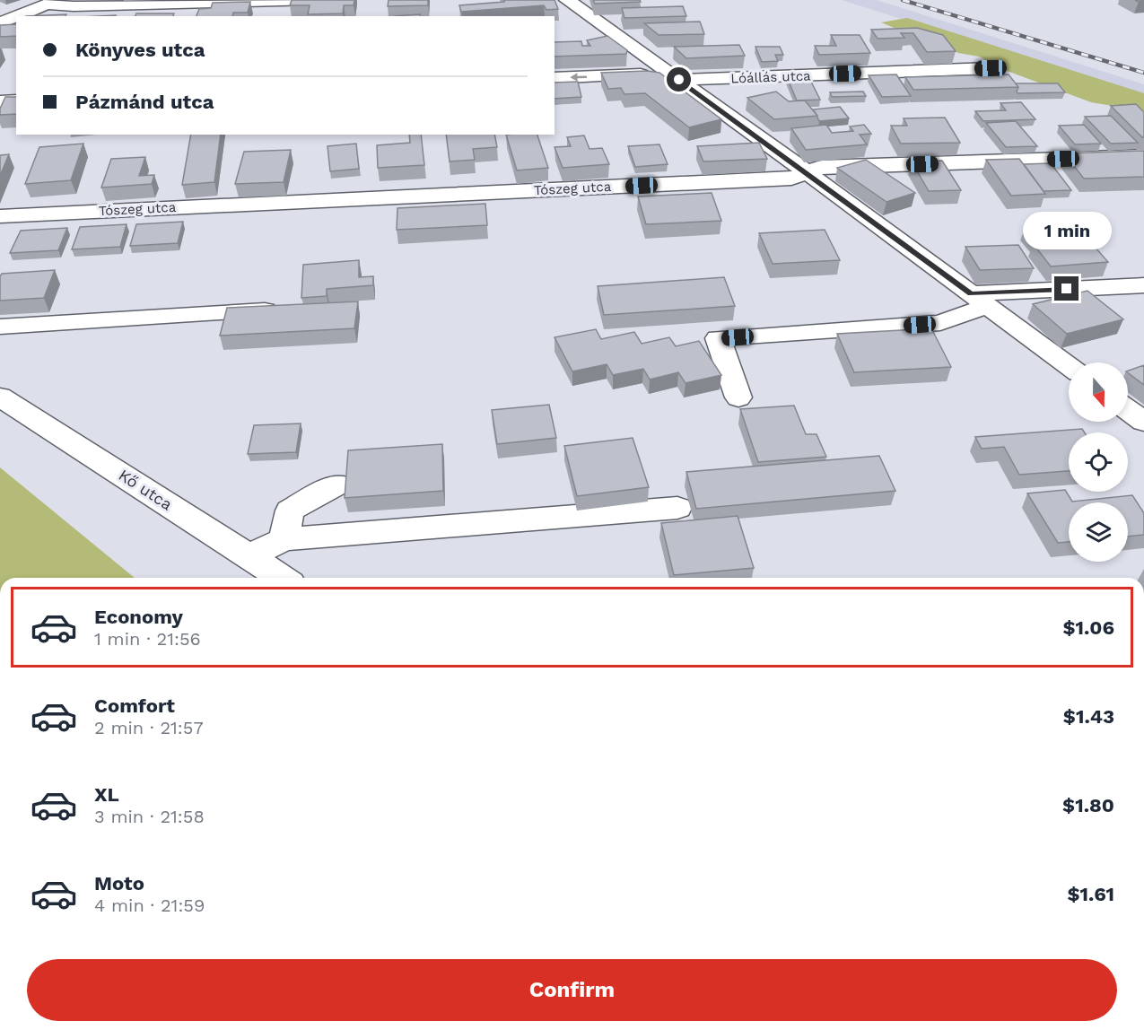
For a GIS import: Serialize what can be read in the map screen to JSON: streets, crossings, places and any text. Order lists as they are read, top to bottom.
{
  "streets": {
    "street": ["Lóállás utca", "Tószeg utca", "Kő utca"]
  },
  "north": "bottom",
  "page": {
    "banner": ["Könyves utca", "Pázmánd utca"],
    "bubble": "1 min",
    "list": [
      {
        "name": "Economy",
        "note": "1 min · 21:56",
        "value": "$1.06"
      },
      {
        "name": "Comfort",
        "note": "2 min · 21:57",
        "value": "$1.43"
      },
      {
        "name": "XL",
        "note": "3 min · 21:58",
        "value": "$1.80"
      },
      {
        "name": "Moto",
        "note": "4 min · 21:59",
        "value": "$1.61"
      }
    ],
    "buttons": "Confirm"
  }
}
